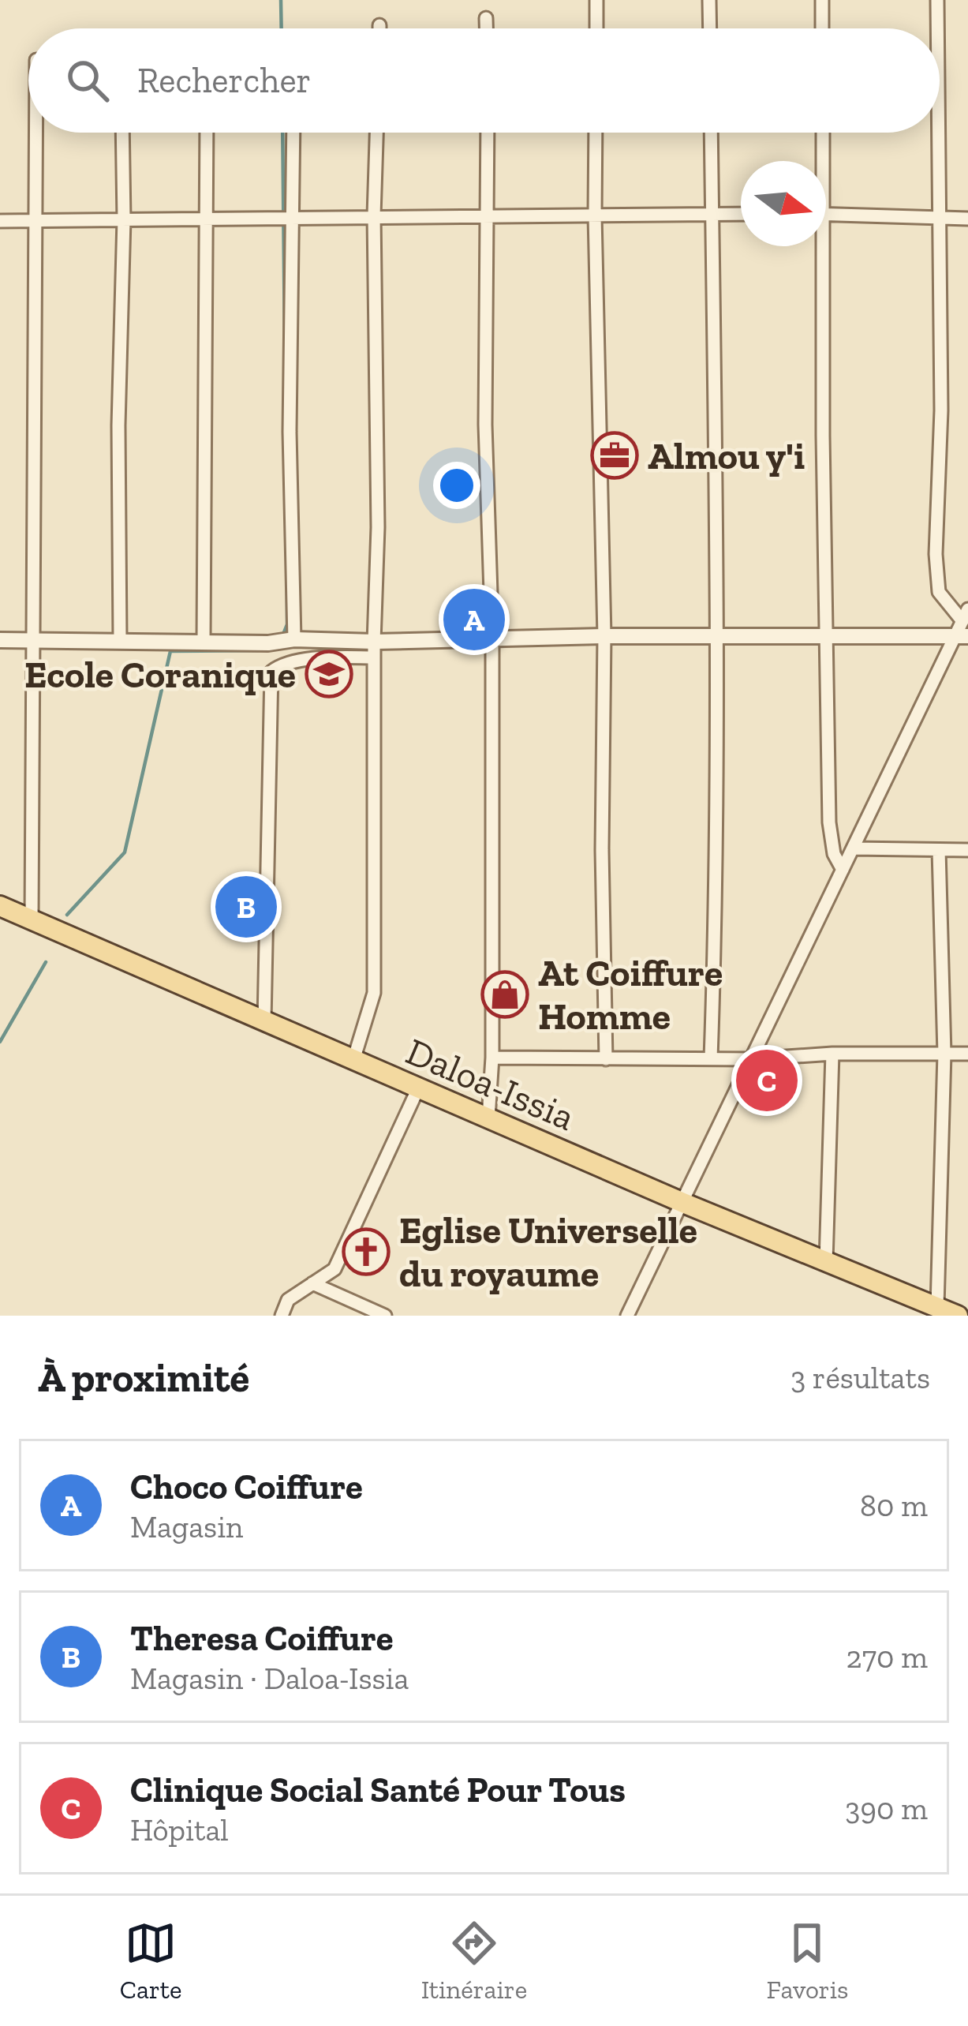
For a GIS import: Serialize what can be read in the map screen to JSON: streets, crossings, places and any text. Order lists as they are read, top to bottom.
{
  "streets": {
    "main road": ["Daloa-Issia"]
  },
  "places": {
    "office": ["Almou y'i"],
    "school or university": ["Ecole Coranique"],
    "shop": ["At Coiffure Homme"],
    "church": ["Eglise Universelle du royaume"]
  },
  "north": "right",
  "page": {
    "search": "Rechercher",
    "pins": ["A", "B", "C"],
    "heading": ["À proximité", "3 résultats"],
    "list": [
      {
        "mark": "A",
        "name": "Choco Coiffure",
        "note": "Magasin",
        "value": "80 m"
      },
      {
        "mark": "B",
        "name": "Theresa Coiffure",
        "note": "Magasin · Daloa-Issia",
        "value": "270 m"
      },
      {
        "mark": "C",
        "name": "Clinique Social Santé Pour Tous",
        "note": "Hôpital",
        "value": "390 m"
      }
    ],
    "nav": ["Carte", "Itinéraire", "Favoris"]
  }
}
